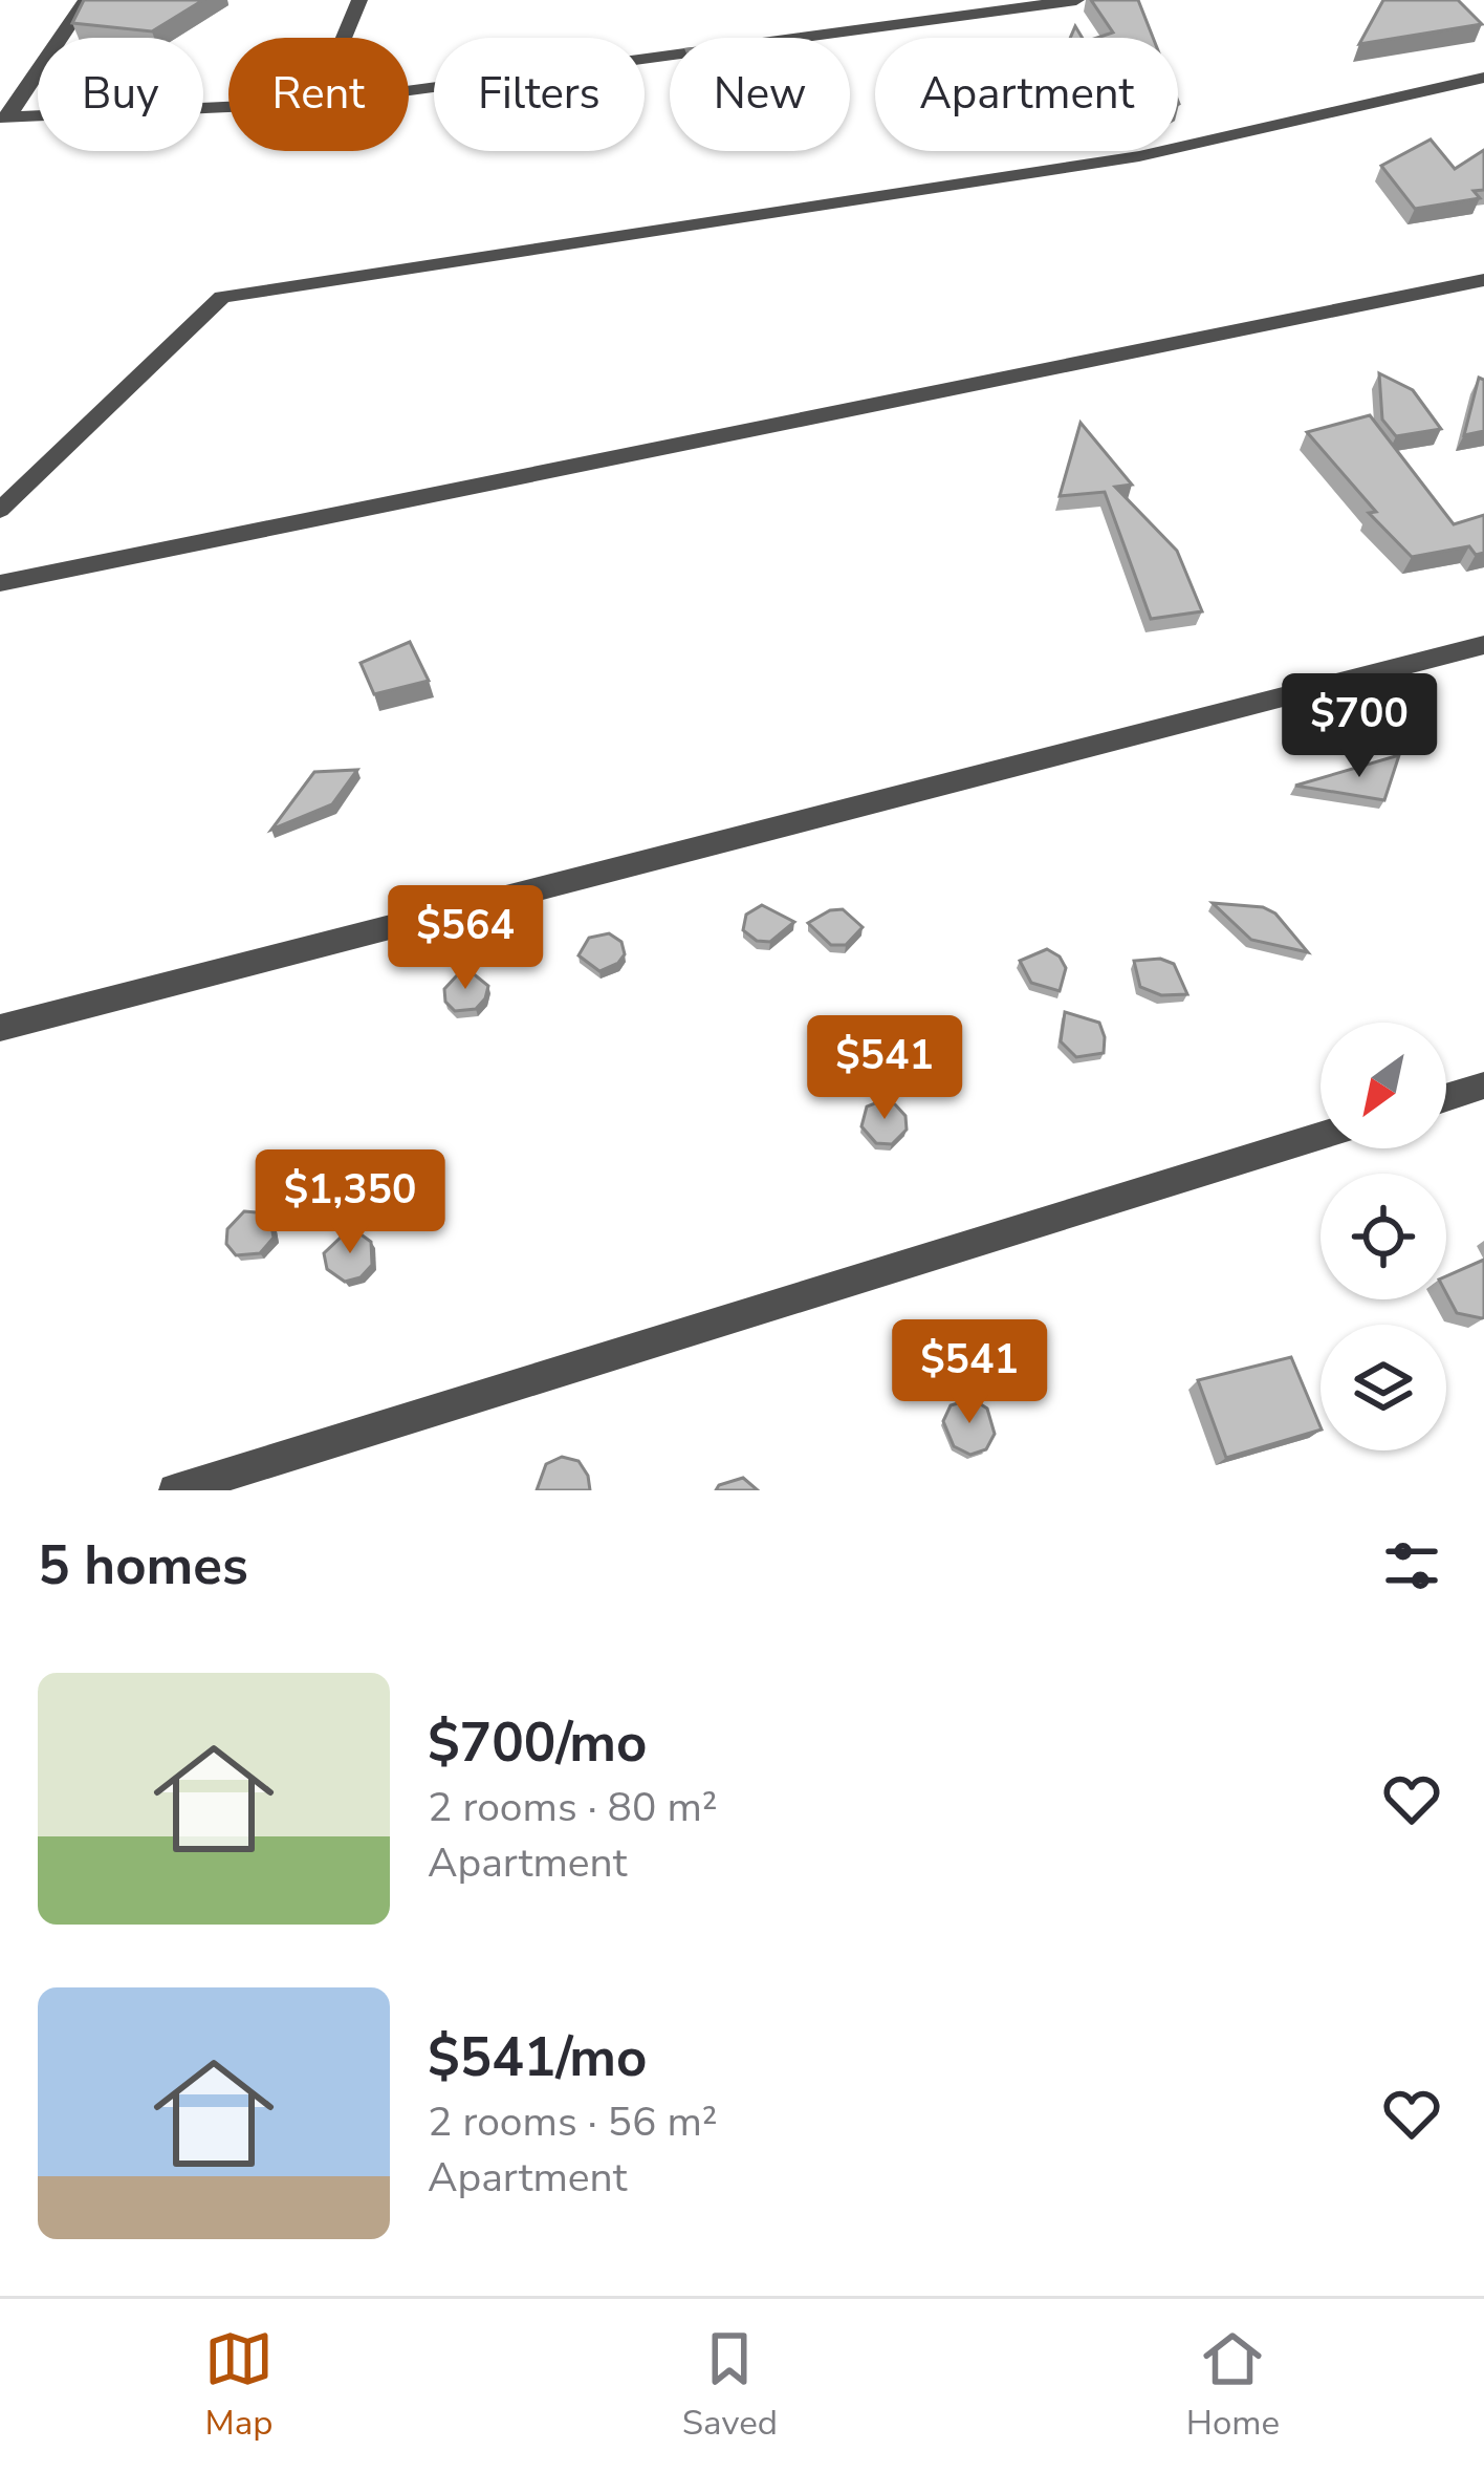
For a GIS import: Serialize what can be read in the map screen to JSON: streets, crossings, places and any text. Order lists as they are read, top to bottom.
{
  "north": "bottom left",
  "page": {
    "chip": [
      "Buy",
      "Rent",
      "Filters",
      "New",
      "Apartment"
    ],
    "price": [
      "$700",
      "$564",
      "$541",
      "$1,350",
      "$541"
    ],
    "heading": "5 homes",
    "list": [
      {
        "name": "$700/mo",
        "note": "2 rooms · 80 m² · Apartment"
      },
      {
        "name": "$541/mo",
        "note": "2 rooms · 56 m² · Apartment"
      }
    ],
    "tabs": ["Map", "Saved", "Home"]
  }
}
